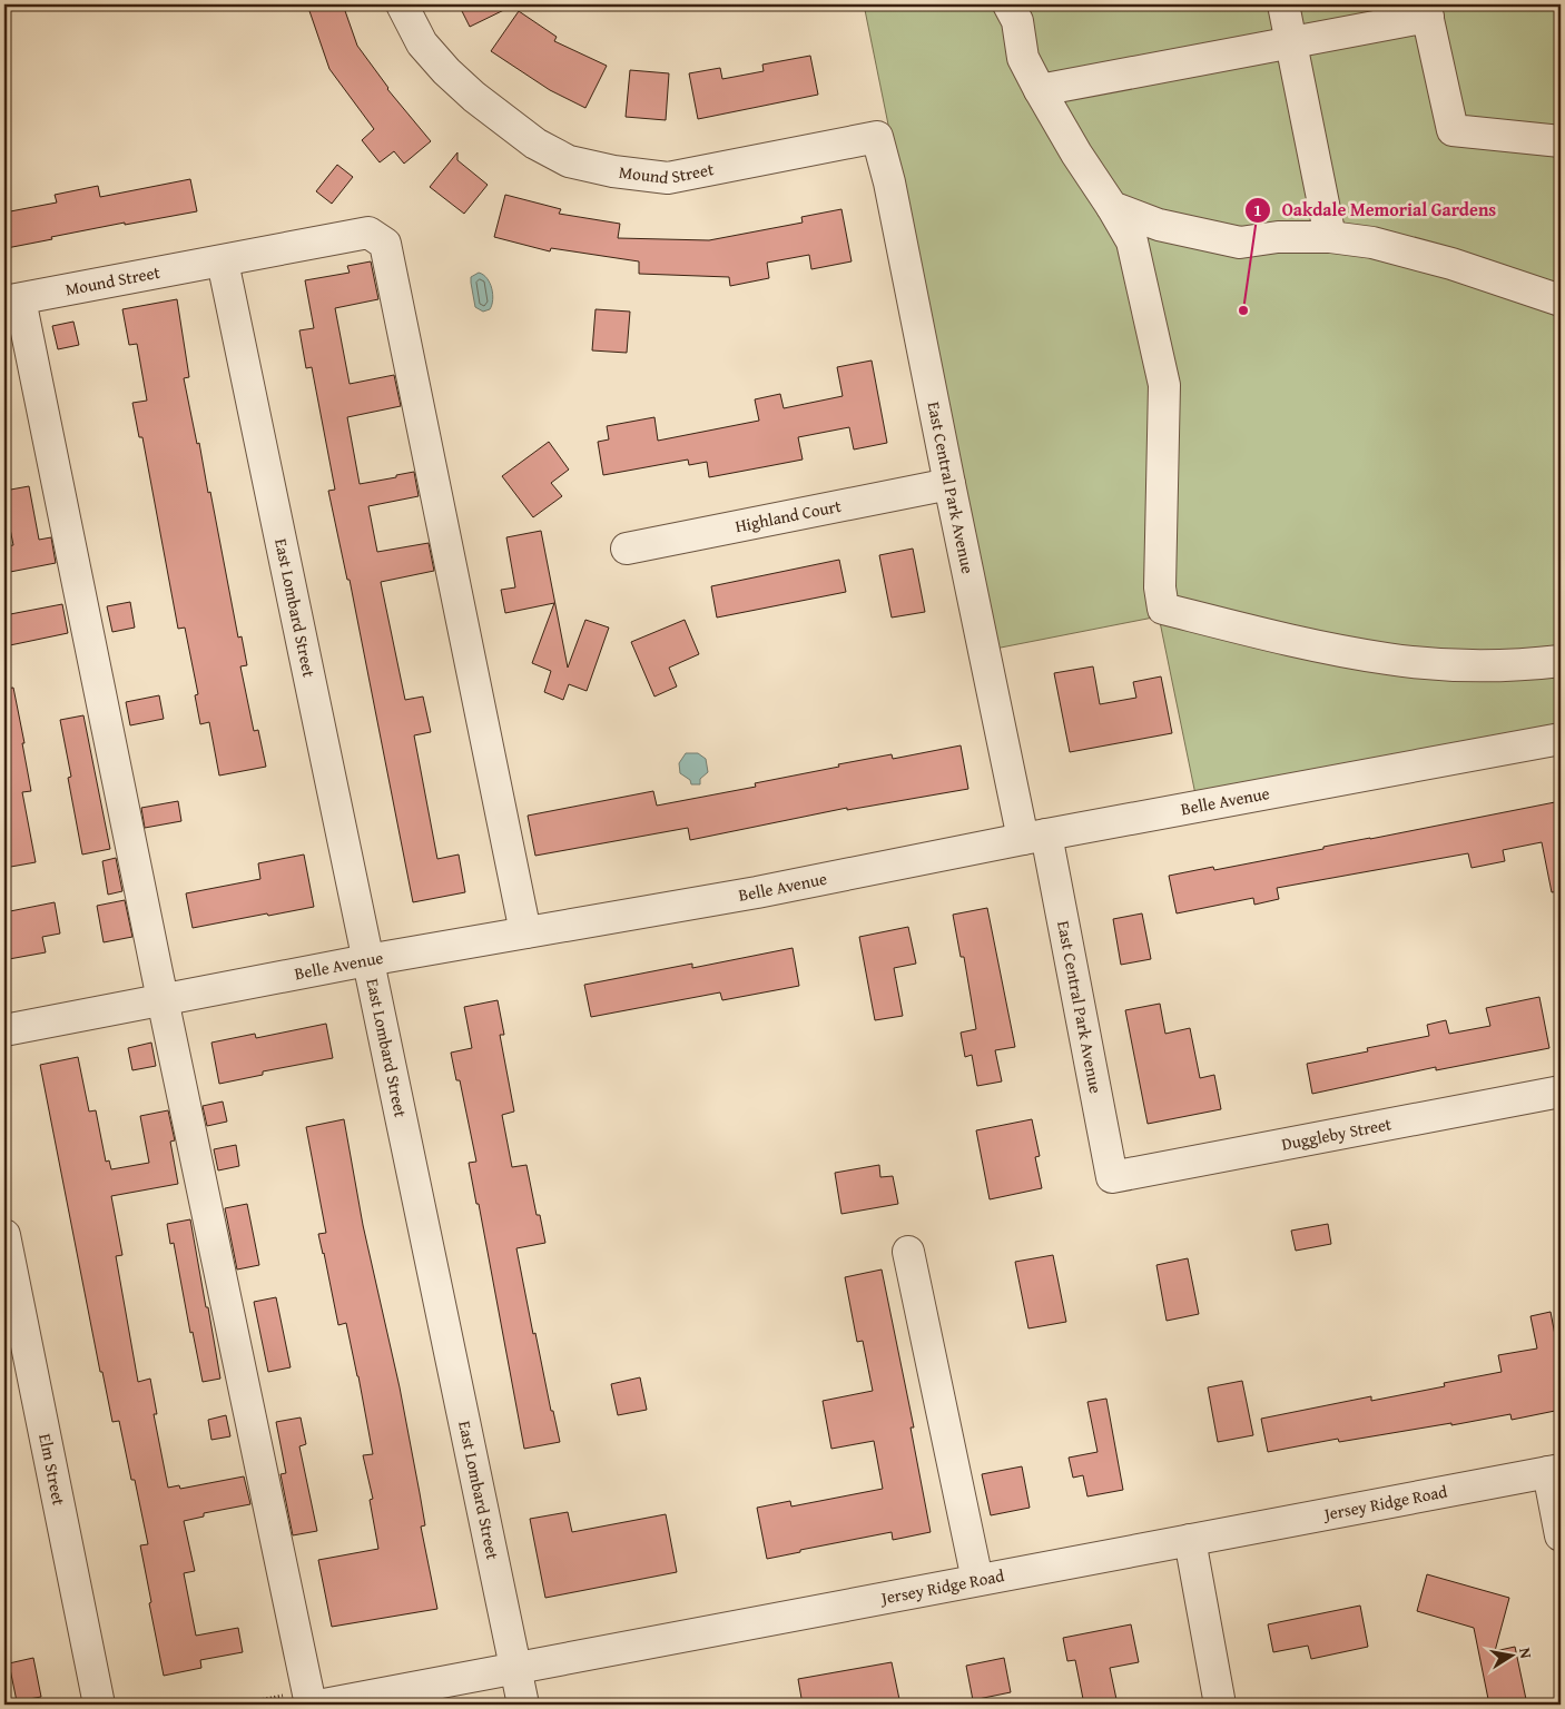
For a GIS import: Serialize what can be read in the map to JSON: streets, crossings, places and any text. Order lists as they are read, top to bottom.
{
  "streets": {
    "street": [
      "Mound Street",
      "East Central Park Avenue",
      "Highland Court",
      "East Lombard Street",
      "Belle Avenue",
      "Duggleby Street",
      "Elm Street",
      "Jersey Ridge Road"
    ]
  },
  "crossings": [
    ["Mound Street", "East Central Park Avenue"],
    ["Mound Street", "East Lombard Street"],
    ["Mound Street", "Belle Avenue"],
    ["East Central Park Avenue", "Highland Court"],
    ["East Central Park Avenue", "Belle Avenue"],
    ["East Central Park Avenue", "Duggleby Street"],
    ["East Lombard Street", "Belle Avenue"],
    ["East Lombard Street", "Jersey Ridge Road"]
  ],
  "places": ["Oakdale Memorial Gardens"],
  "north": "right"
}
